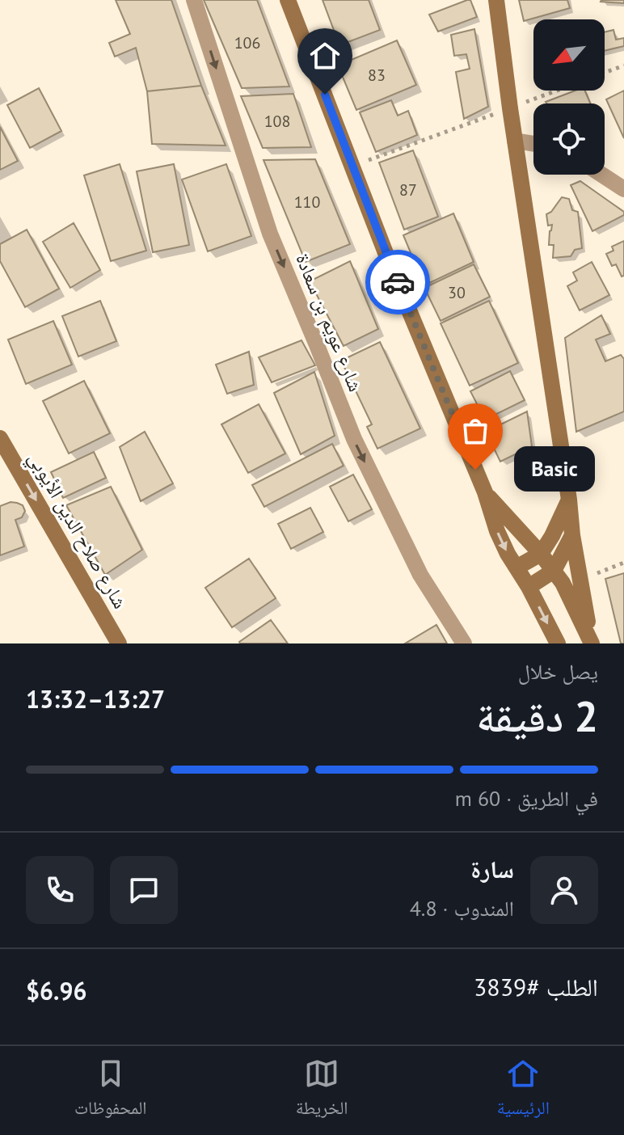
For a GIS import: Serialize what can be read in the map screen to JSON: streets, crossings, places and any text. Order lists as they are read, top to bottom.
{
  "streets": {
    "main road": ["شارع صلاح الدين الأيوبي"],
    "street": ["شارع عويم بن سعادة"]
  },
  "one_way": ["شارع عويم بن سعادة", "شارع صلاح الدين الأيوبي"],
  "places": ["Basic"],
  "house_numbers": [
    "106",
    "83",
    "108",
    "87",
    "110",
    "30"
  ],
  "north": "bottom left",
  "page": {
    "bubble": "Basic",
    "heading": ["2 دقيقة", "يصل خلال", "13:27–13:32"],
    "panel": [
      "سارة",
      "المندوب · 4.8",
      "الطلب #3839",
      "$6.96"
    ],
    "bar": "في الطريق · 60 m",
    "tabs": ["الرئيسية", "الخريطة", "المحفوظات"]
  }
}
